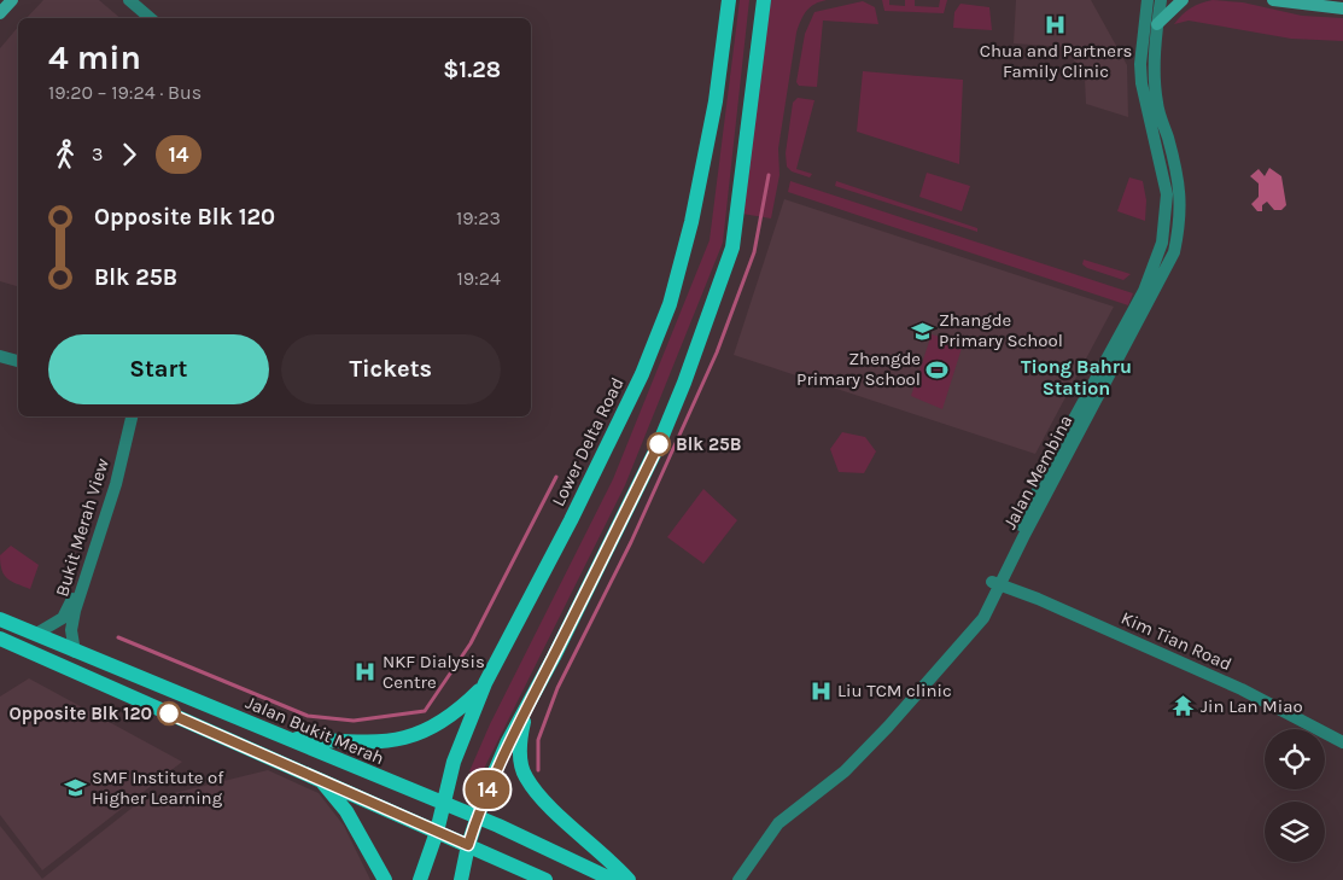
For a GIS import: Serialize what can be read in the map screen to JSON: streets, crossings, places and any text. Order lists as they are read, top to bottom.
{
  "streets": {
    "main road": ["Lower Delta Road", "Jalan Bukit Merah"],
    "street": ["Jalan Membina", "Bukit Merah View", "Kim Tian Road"]
  },
  "crossings": [
    ["Lower Delta Road", "Jalan Bukit Merah"],
    ["Jalan Membina", "Kim Tian Road"],
    ["Bukit Merah View", "Jalan Bukit Merah"]
  ],
  "districts": ["Tiong Bahru Station"],
  "places": {
    "hospital": ["Chua and Partners Family Clinic", "NKF Dialysis Centre", "Liu TCM clinic"],
    "school or university": ["Zhangde Primary School", "SMF Institute of Higher Learning"],
    "sports": ["Zhengde Primary School"],
    "other": ["Blk 25B", "Opposite Blk 120"],
    "temple": ["Jin Lan Miao"]
  },
  "lines": ["bus line 14"],
  "page": {
    "on_map": "14",
    "heading": ["4 min", "19:20 – 19:24 · Bus", "$1.28"],
    "legs": ["3", "14"],
    "list": [
      {
        "name": "Opposite Blk 120",
        "value": "19:23"
      },
      {
        "name": "Blk 25B",
        "value": "19:24"
      }
    ],
    "buttons": ["Start", "Tickets"]
  }
}
